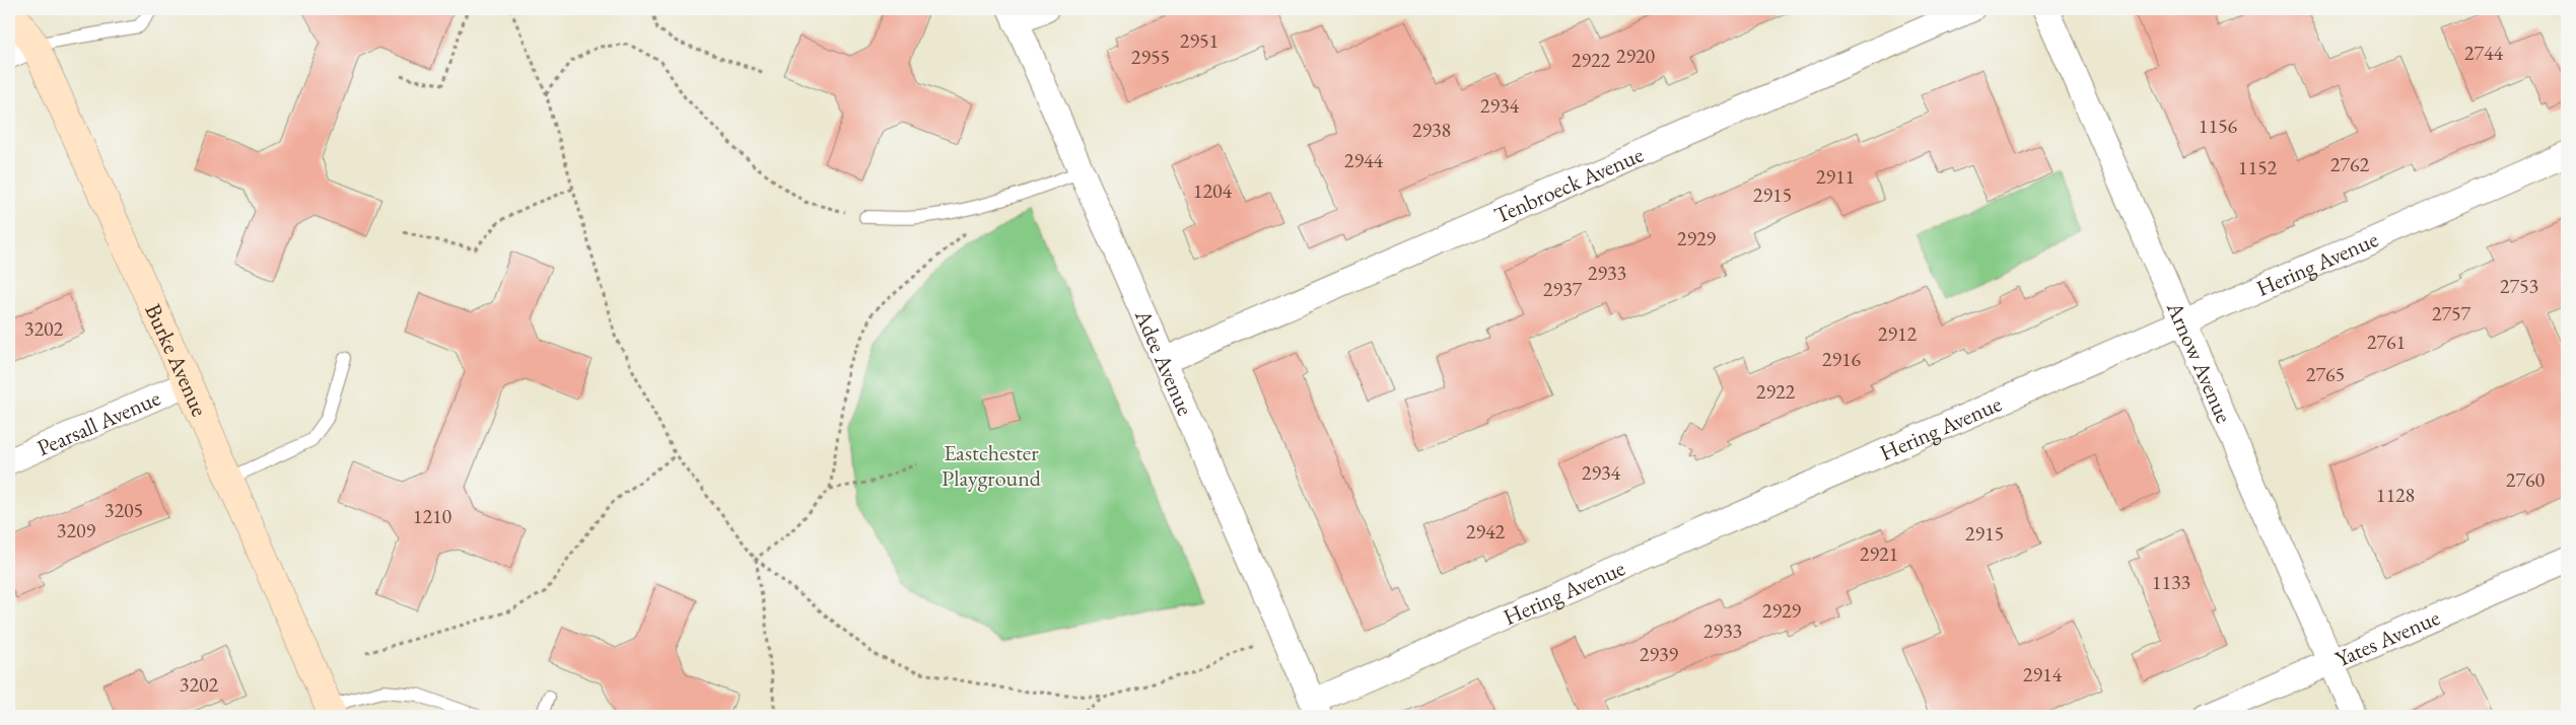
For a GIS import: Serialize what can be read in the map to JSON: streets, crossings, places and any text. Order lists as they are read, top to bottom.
{
  "streets": {
    "main road": ["Burke Avenue"],
    "street": [
      "Tenbroeck Avenue",
      "Hering Avenue",
      "Adee Avenue",
      "Arnow Avenue",
      "Pearsall Avenue",
      "Yates Avenue"
    ]
  },
  "crossings": [
    ["Tenbroeck Avenue", "Adee Avenue"],
    ["Hering Avenue", "Adee Avenue"],
    ["Hering Avenue", "Arnow Avenue"],
    ["Burke Avenue", "Pearsall Avenue"],
    ["Arnow Avenue", "Yates Avenue"]
  ],
  "parks": ["Eastchester Playground"],
  "house_numbers": [
    "2951",
    "2744",
    "2920",
    "2955",
    "2922",
    "2934",
    "1156",
    "2938",
    "2944",
    "2762",
    "1152",
    "2911",
    "1204",
    "2915",
    "2929",
    "2933",
    "2753",
    "2937",
    "2757",
    "3202",
    "2912",
    "2761",
    "2916",
    "2765",
    "2922",
    "2934",
    "2760",
    "1128",
    "3205",
    "1210",
    "3209",
    "2942",
    "2915",
    "2921",
    "1133",
    "2929",
    "2933",
    "2939",
    "2914",
    "3202"
  ]
}
